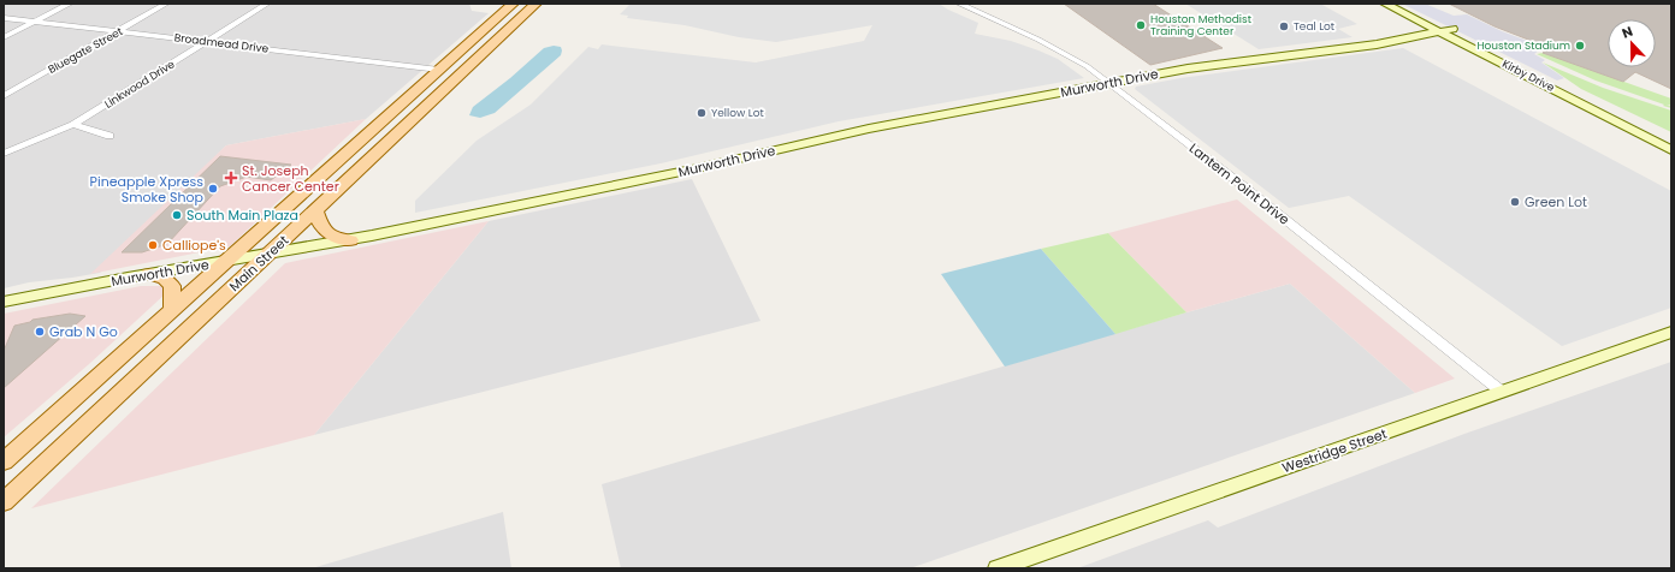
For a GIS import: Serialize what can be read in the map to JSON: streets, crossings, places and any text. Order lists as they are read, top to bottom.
{
  "streets": {
    "main road": ["Main Street"],
    "street": [
      "Broadmead Drive",
      "Bluegate Street",
      "Kirby Drive",
      "Murworth Drive",
      "Linkwood Drive",
      "Lantern Point Drive",
      "Westridge Street"
    ]
  },
  "crossings": [
    ["Broadmead Drive", "Bluegate Street"],
    ["Broadmead Drive", "Linkwood Drive"],
    ["Broadmead Drive", "Main Street"],
    ["Kirby Drive", "Murworth Drive"],
    ["Murworth Drive", "Lantern Point Drive"],
    ["Murworth Drive", "Main Street"],
    ["Lantern Point Drive", "Westridge Street"]
  ],
  "places": {
    "other": [
      "Houston Methodist Training Center",
      "Teal Lot",
      "Houston Stadium",
      "Yellow Lot",
      "Pineapple Xpress Smoke Shop",
      "Green Lot",
      "South Main Plaza",
      "Calliope's",
      "Grab N Go"
    ],
    "health": ["St. Joseph Cancer Center"]
  },
  "north": "top"
}
